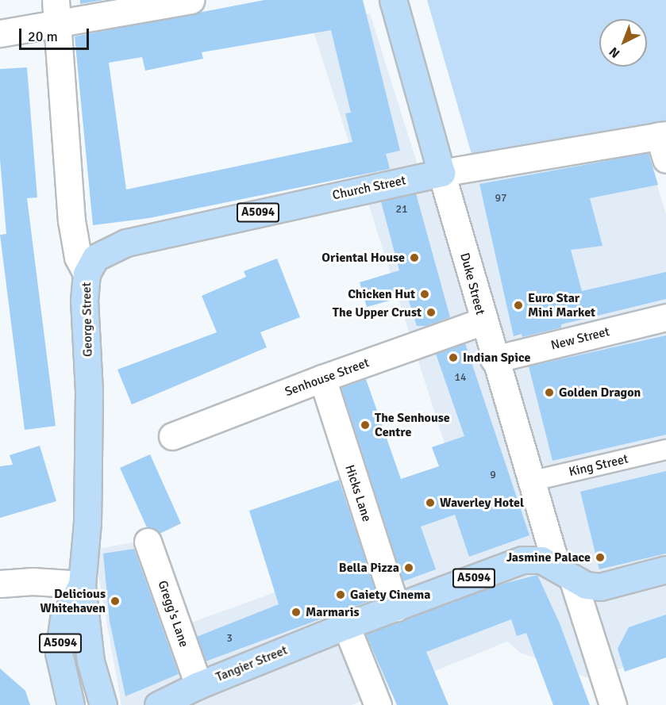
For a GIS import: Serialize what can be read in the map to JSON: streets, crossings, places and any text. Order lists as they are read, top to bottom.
{
  "streets": {
    "main road": [
      "Church Street",
      "A5094",
      "Duke Street",
      "George Street",
      "Tangier Street"
    ],
    "street": [
      "New Street",
      "Senhouse Street",
      "King Street",
      "Hicks Lane",
      "Gregg's Lane"
    ]
  },
  "crossings": [
    ["Church Street", "Duke Street"],
    ["Church Street", "George Street"],
    ["A5094", "Duke Street"],
    ["A5094", "Hicks Lane"],
    ["A5094", "Tangier Street"],
    ["Duke Street", "New Street"],
    ["Duke Street", "Senhouse Street"],
    ["Duke Street", "King Street"],
    ["Senhouse Street", "Hicks Lane"],
    ["Gregg's Lane", "Tangier Street"]
  ],
  "places": [
    "Oriental House",
    "Chicken Hut",
    "Euro Star Mini Market",
    "The Upper Crust",
    "Indian Spice",
    "Golden Dragon",
    "The Senhouse Centre",
    "Waverley Hotel",
    "Jasmine Palace",
    "Bella Pizza",
    "Gaiety Cinema",
    "Delicious Whitehaven",
    "Marmaris"
  ],
  "house_numbers": [
    "97",
    "21",
    "14",
    "9",
    "3"
  ],
  "scale_bar": "20 m",
  "north": "bottom left"
}
